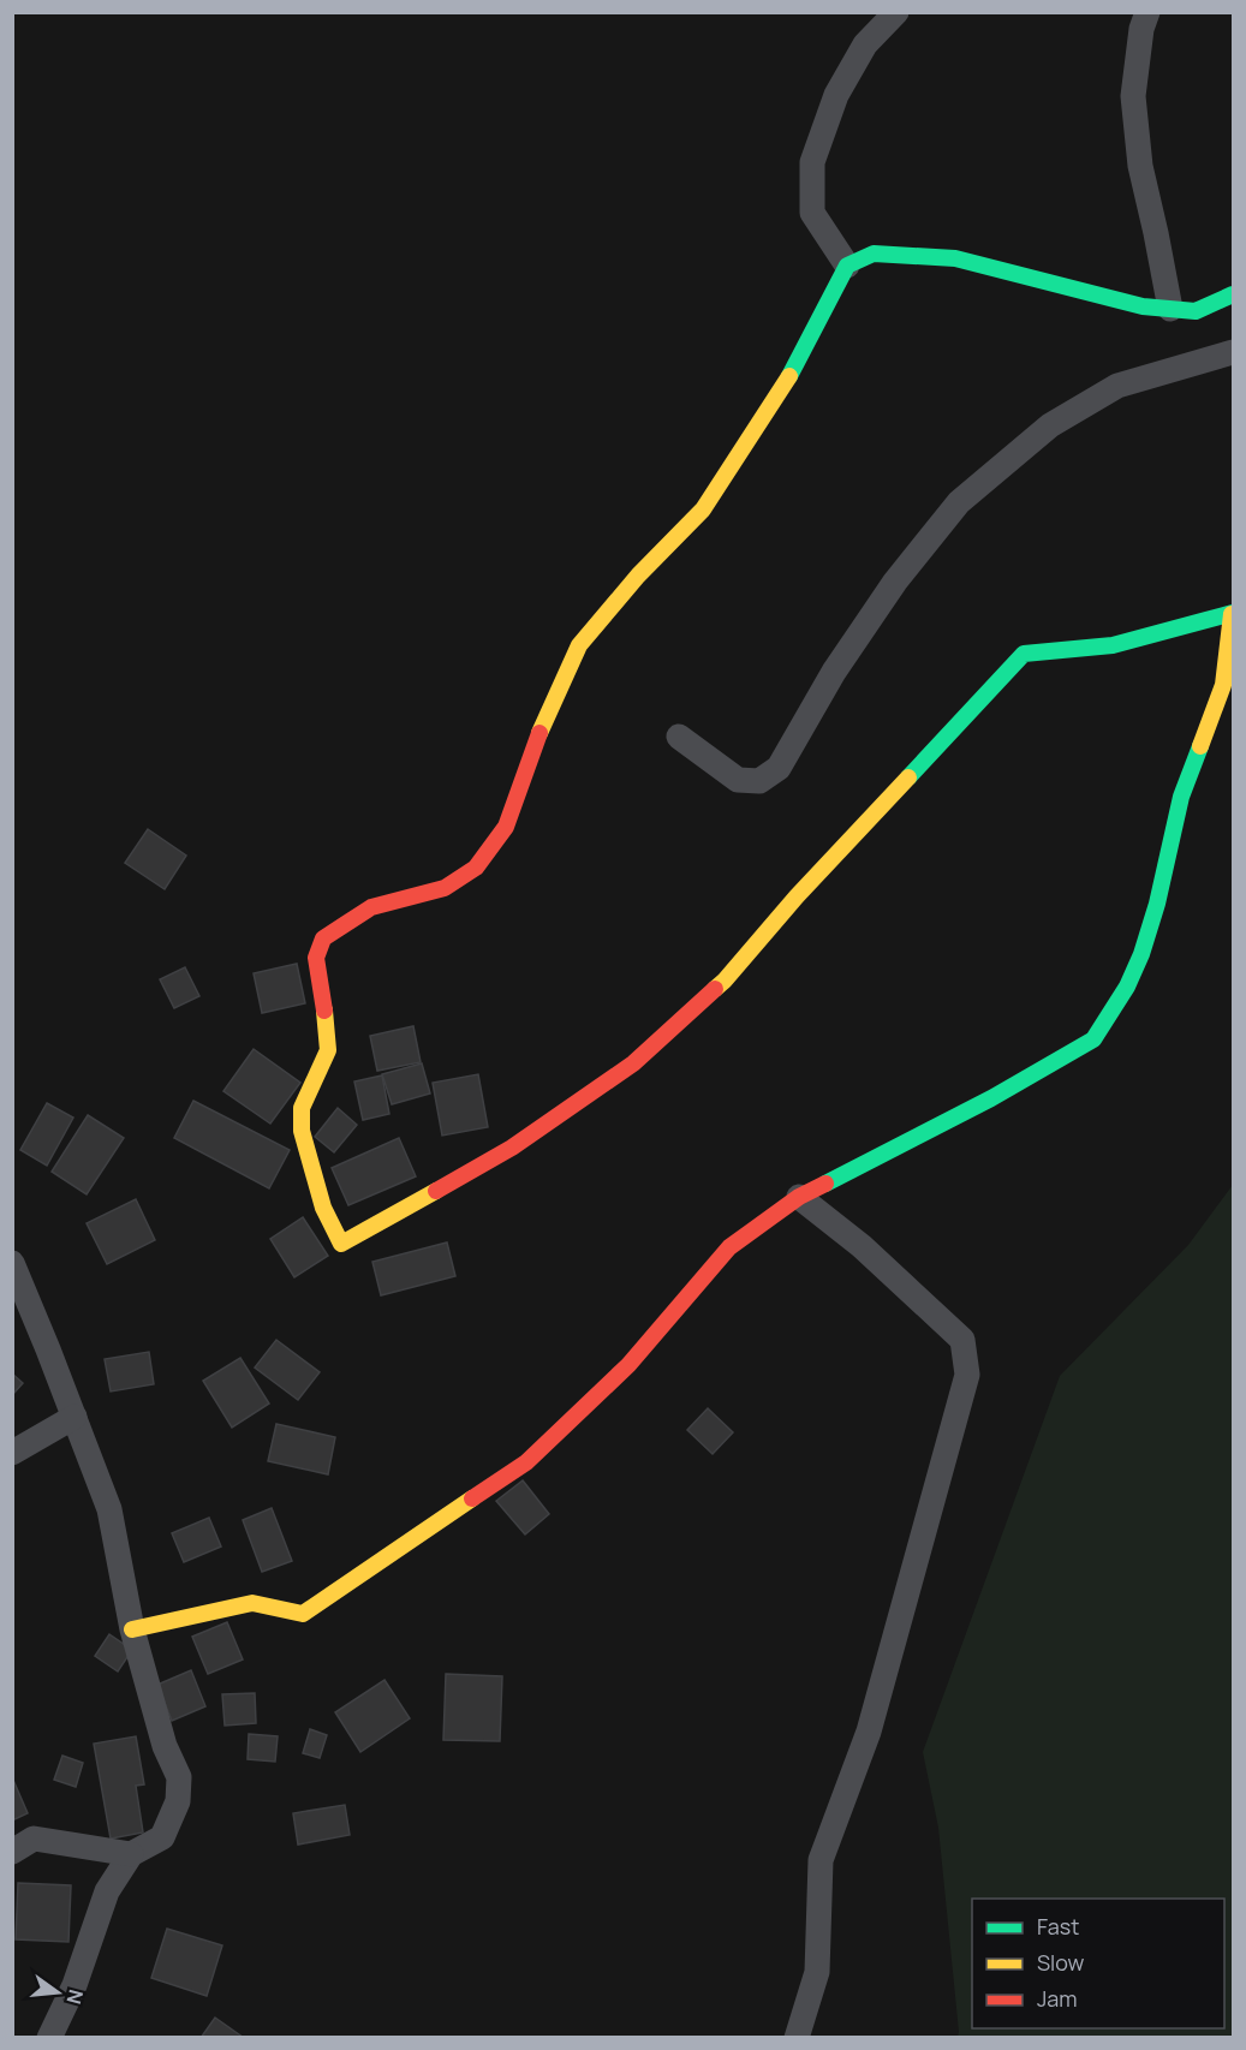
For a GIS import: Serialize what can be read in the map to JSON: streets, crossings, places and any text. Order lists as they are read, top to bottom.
{
  "legend": ["Fast", "Slow", "Jam"],
  "north": "right"
}
